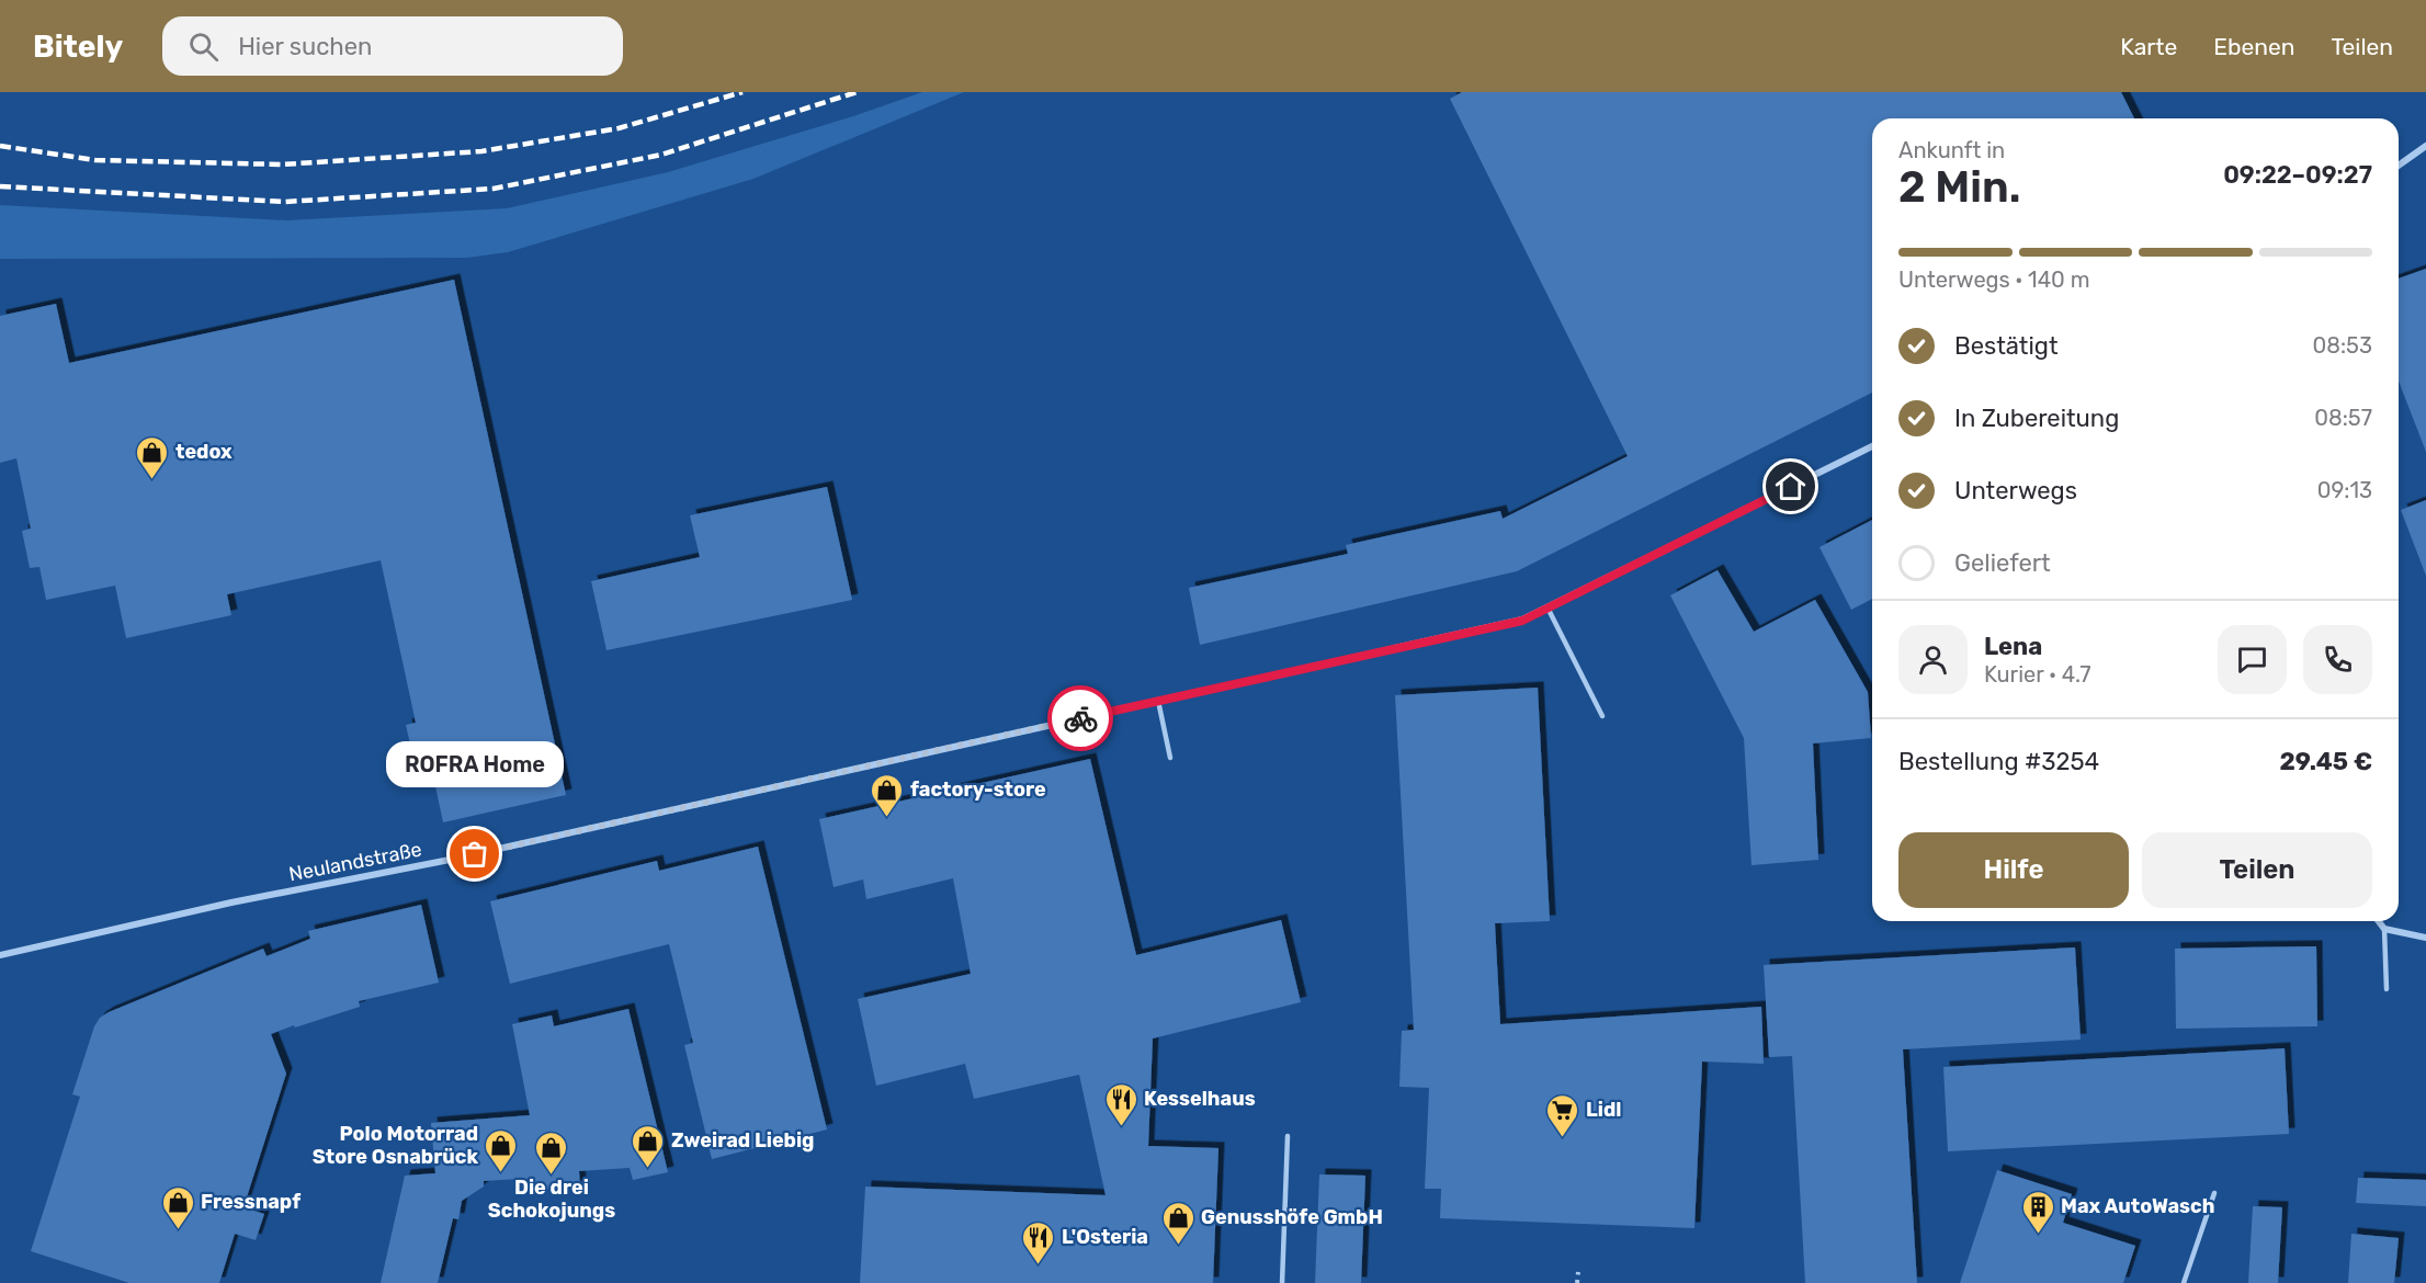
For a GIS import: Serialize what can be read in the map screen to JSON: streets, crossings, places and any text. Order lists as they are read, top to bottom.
{
  "streets": {
    "street": ["Neulandstraße"]
  },
  "places": {
    "shop": [
      "tedox",
      "factory-store",
      "Zweirad Liebig",
      "Polo Motorrad Store Osnabrück",
      "Die drei Schokojungs",
      "Fressnapf",
      "Genusshöfe GmbH"
    ],
    "other": ["ROFRA Home"],
    "restaurant": ["Kesselhaus", "L'Osteria"],
    "supermarket": ["Lidl"],
    "building": ["Max AutoWasch"]
  },
  "page": {
    "header": "Bitely",
    "search": "Hier suchen",
    "nav": ["Karte", "Ebenen", "Teilen"],
    "heading": ["2 Min.", "Ankunft in", "09:22–09:27"],
    "panel": [
      "Lena",
      "Kurier · 4.7",
      "Bestellung #3254",
      "29.45 €"
    ],
    "bar": "Unterwegs · 140 m",
    "list": [
      ["Bestätigt", "08:53"],
      ["In Zubereitung", "08:57"],
      ["Unterwegs", "09:13"],
      "Geliefert"
    ],
    "bubble": "ROFRA Home",
    "buttons": ["Hilfe", "Teilen"]
  }
}
